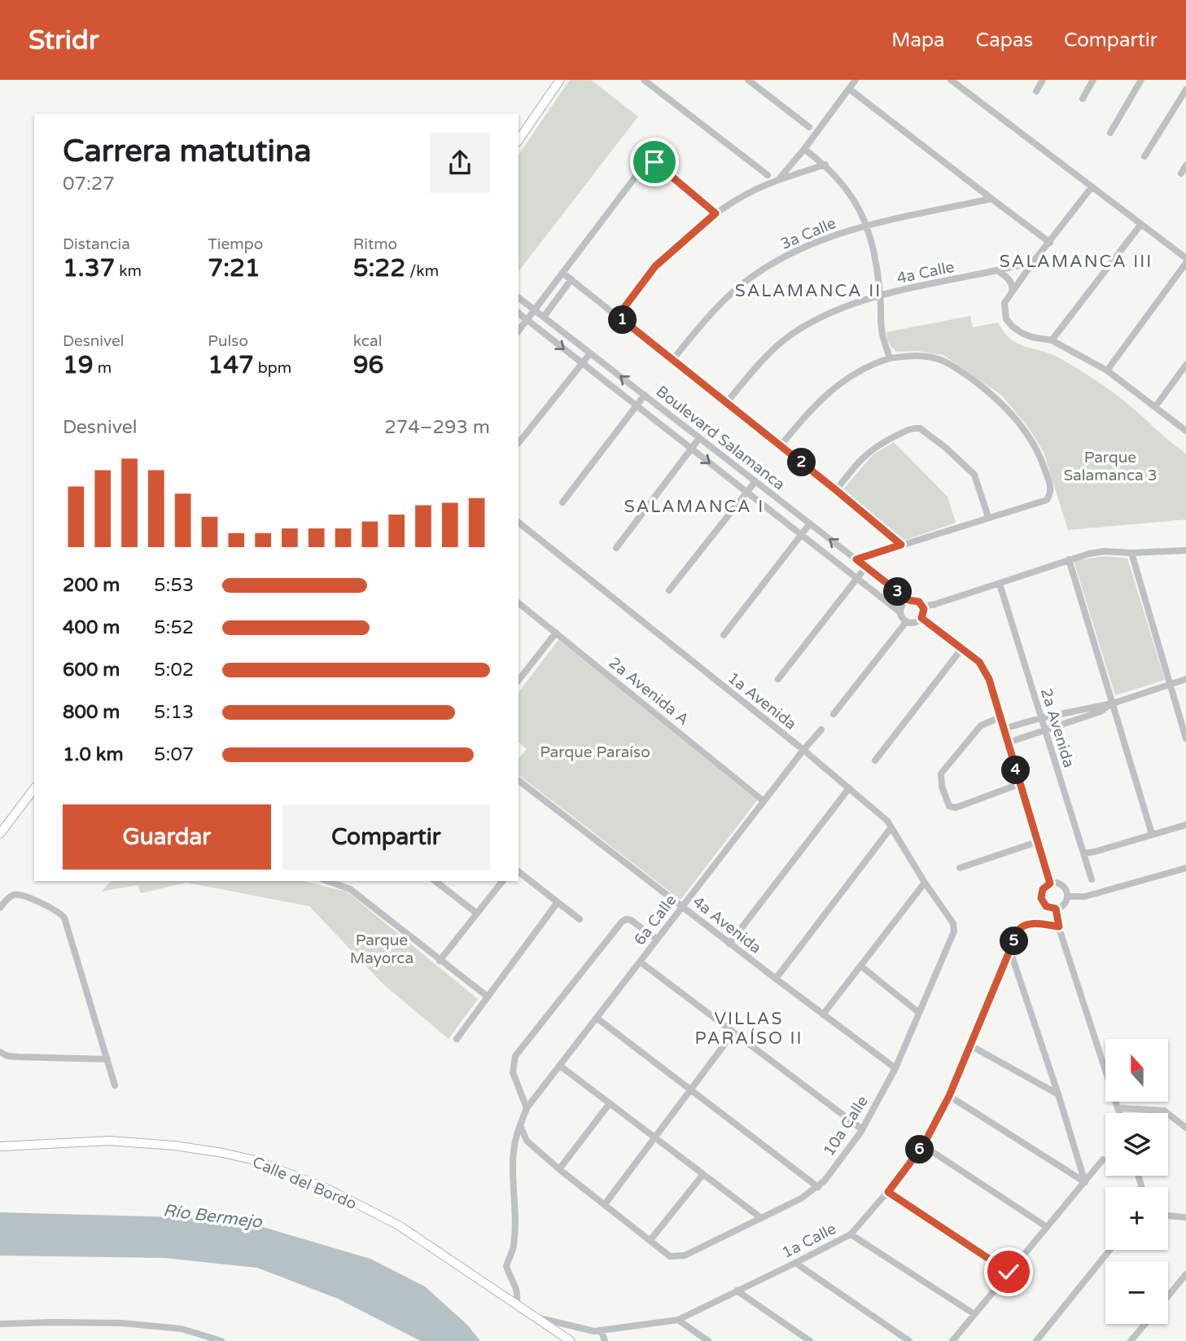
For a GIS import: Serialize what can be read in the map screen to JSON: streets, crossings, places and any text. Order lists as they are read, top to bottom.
{
  "streets": {
    "street": [
      "3a Calle",
      "4a Calle",
      "Boulevard Salamanca",
      "2a Avenida A",
      "1a Avenida",
      "2a Avenida",
      "6a Calle",
      "4a Avenida",
      "10a Calle",
      "Calle del Bordo",
      "1a Calle"
    ]
  },
  "crossings": [
    ["2a Avenida A", "6a Calle"],
    ["1a Avenida", "6a Calle"],
    ["1a Avenida", "10a Calle"],
    ["6a Calle", "4a Avenida"],
    ["6a Calle", "Calle del Bordo"],
    ["4a Avenida", "10a Calle"],
    ["Calle del Bordo", "1a Calle"]
  ],
  "districts": [
    "SALAMANCA III",
    "SALAMANCA II",
    "SALAMANCA I",
    "VILLAS PARAÍSO II"
  ],
  "water": ["Río Bermejo"],
  "parks": ["Parque Salamanca 3", "Parque Paraíso", "Parque Mayorca"],
  "north": "top",
  "page": {
    "header": "Stridr",
    "nav": ["Mapa", "Capas", "Compartir"],
    "heading": ["Carrera matutina", "07:27"],
    "stats": [
      ["Distancia", "1.37 km"],
      ["Tiempo", "7:21"],
      ["Ritmo", "5:22 /km"],
      ["Desnivel", "19 m"],
      ["Pulso", "147 bpm"],
      ["kcal", "96"]
    ],
    "pins": [
      "1",
      "2",
      "3",
      "4",
      "5",
      "6"
    ],
    "chart": ["Desnivel", "274–293 m"],
    "list": [
      {
        "name": "200 m",
        "note": "5:53"
      },
      {
        "name": "400 m",
        "note": "5:52"
      },
      {
        "name": "600 m",
        "note": "5:02"
      },
      {
        "name": "800 m",
        "note": "5:13"
      },
      {
        "name": "1.0 km",
        "note": "5:07"
      }
    ],
    "buttons": ["Guardar", "Compartir"],
    "map_buttons": ["+", "−"]
  }
}
